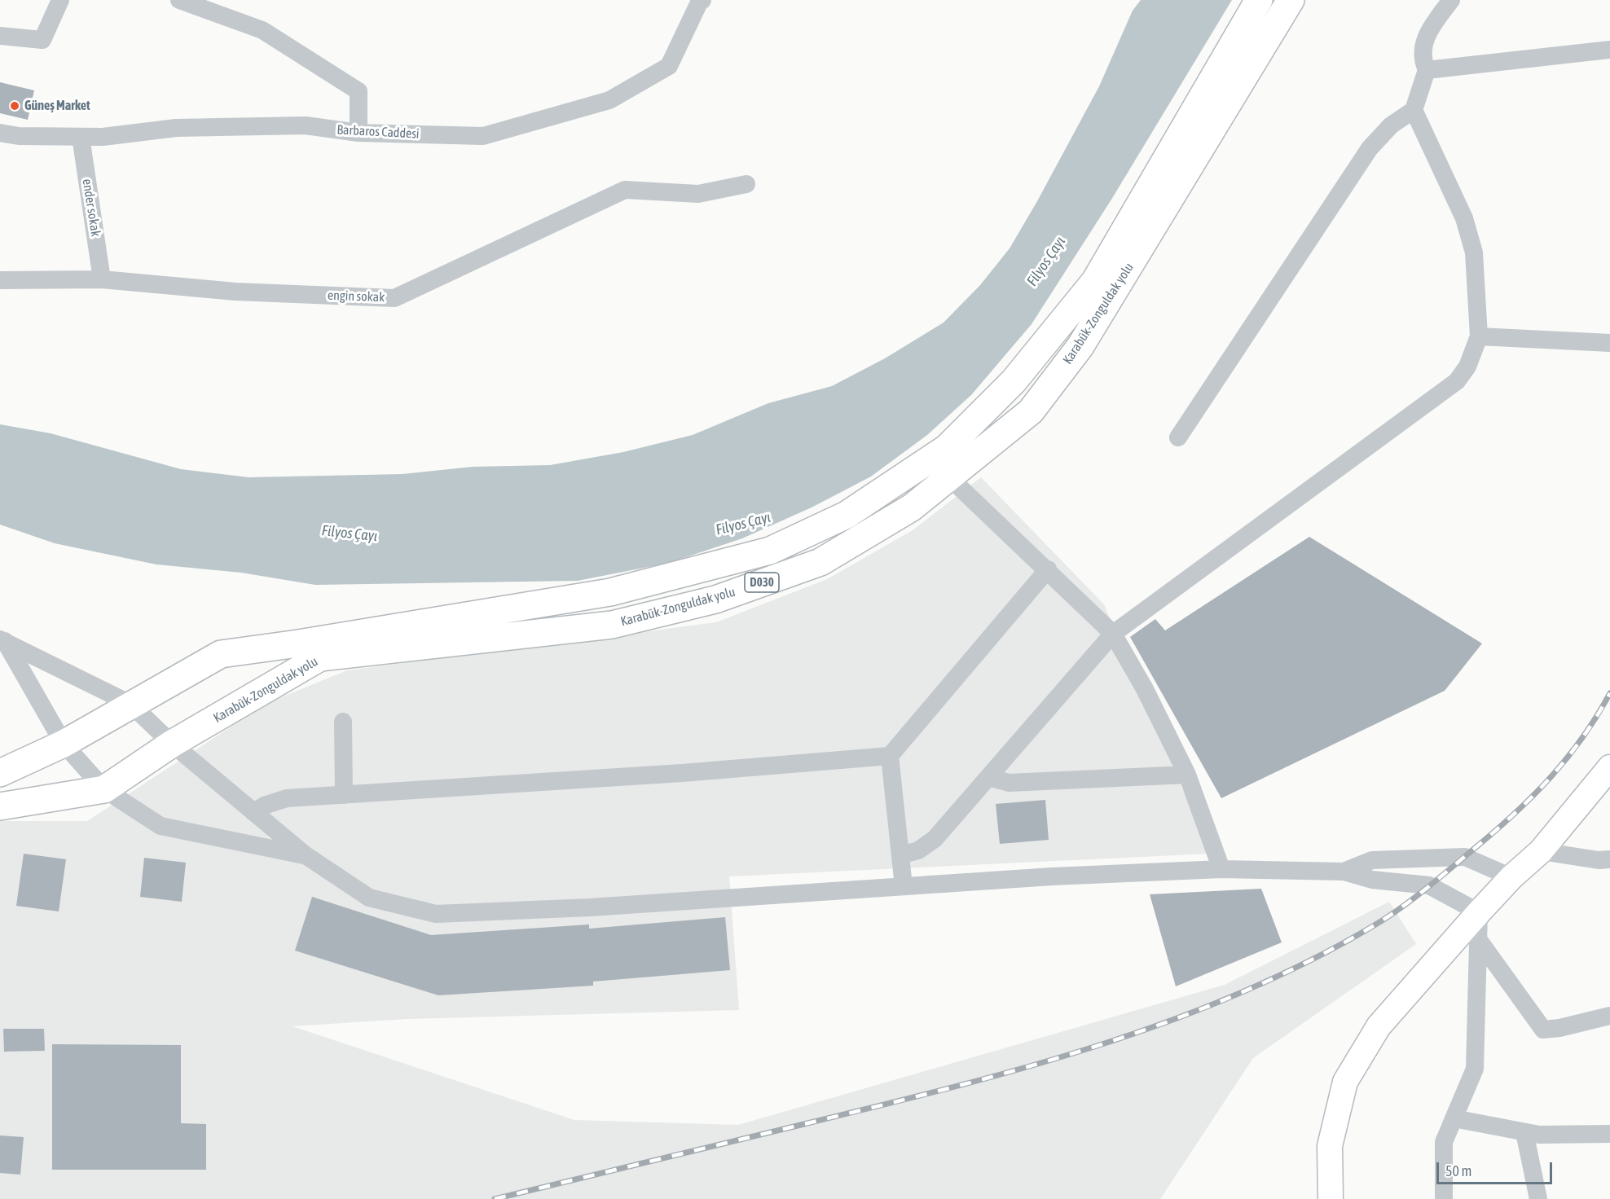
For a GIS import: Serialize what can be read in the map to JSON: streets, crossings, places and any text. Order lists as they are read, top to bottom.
{
  "streets": {
    "highway": ["Karabük-Zonguldak yolu", "D030"],
    "street": ["Barbaros Caddesi", "ender sokak", "engin sokak"]
  },
  "crossings": [
    ["Barbaros Caddesi", "ender sokak"],
    ["ender sokak", "engin sokak"]
  ],
  "water": ["Filyos Çayı"],
  "places": ["Güneş Market"],
  "scale_bar": "50 m"
}
